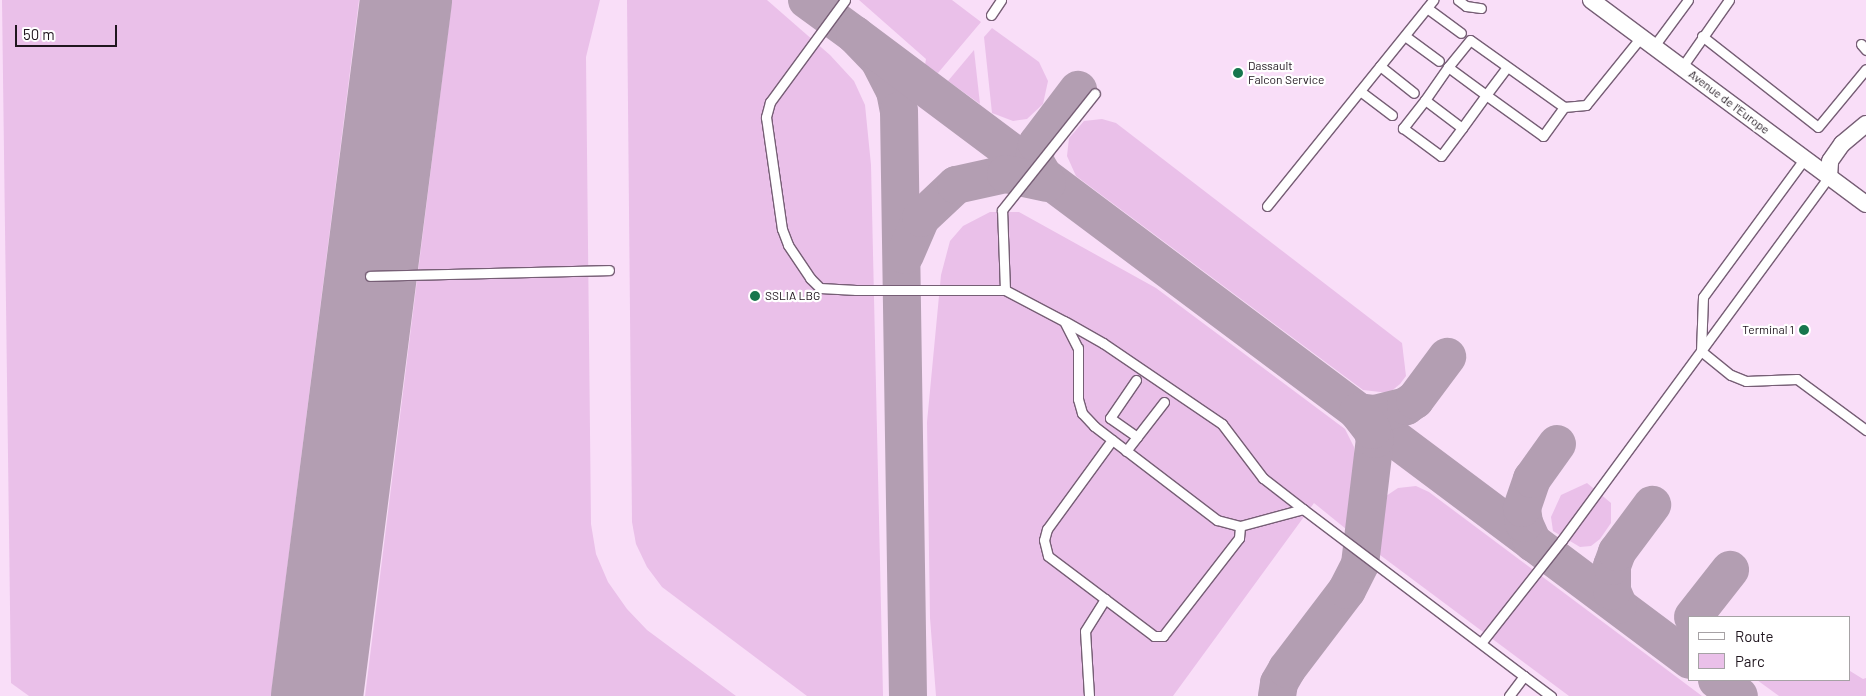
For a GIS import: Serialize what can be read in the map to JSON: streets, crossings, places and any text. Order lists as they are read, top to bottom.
{
  "streets": {
    "street": ["Avenue de l'Europe"]
  },
  "places": ["Dassault Falcon Service", "SSLIA LBG", "Terminal 1"],
  "legend": ["Route", "Parc"],
  "scale_bar": "50 m"
}
